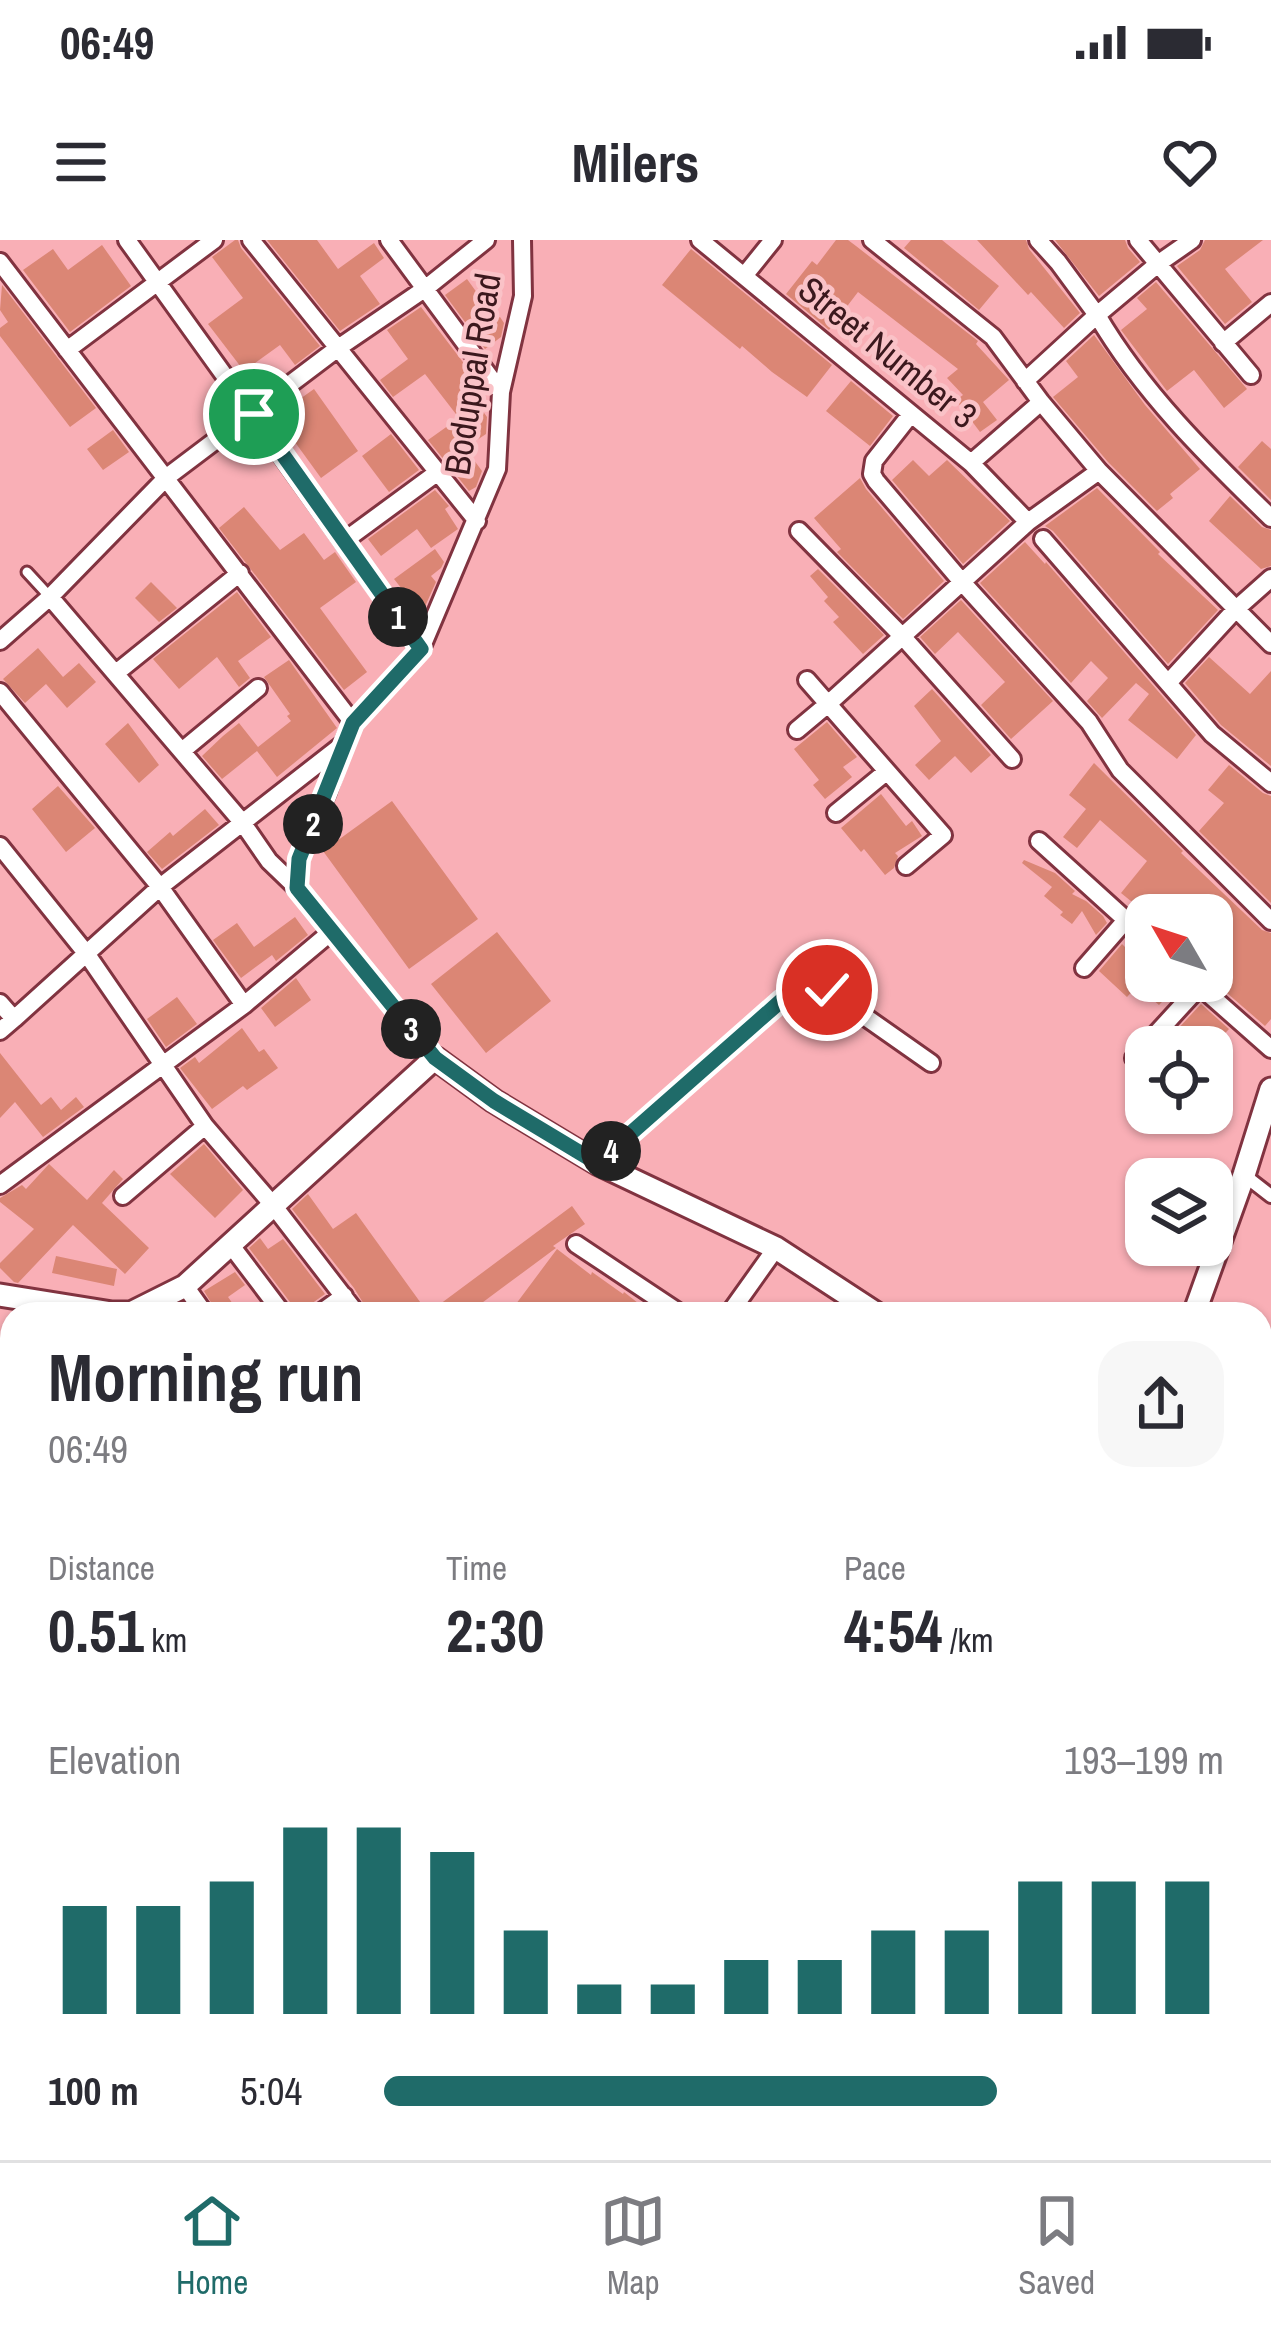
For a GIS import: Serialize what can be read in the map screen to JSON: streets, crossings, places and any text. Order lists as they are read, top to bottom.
{
  "streets": {
    "street": ["Street Number 3", "Boduppal Road"]
  },
  "north": "top left",
  "page": {
    "status": "06:49",
    "header": "Milers",
    "pins": [
      "1",
      "2",
      "3",
      "4"
    ],
    "heading": ["Morning run", "06:49"],
    "stats": [
      ["Distance", "0.51 km"],
      ["Time", "2:30"],
      ["Pace", "4:54 /km"]
    ],
    "chart": ["Elevation", "193–199 m"],
    "list": [
      {
        "name": "100 m",
        "note": "5:04"
      }
    ],
    "tabs": ["Home", "Map", "Saved"]
  }
}
